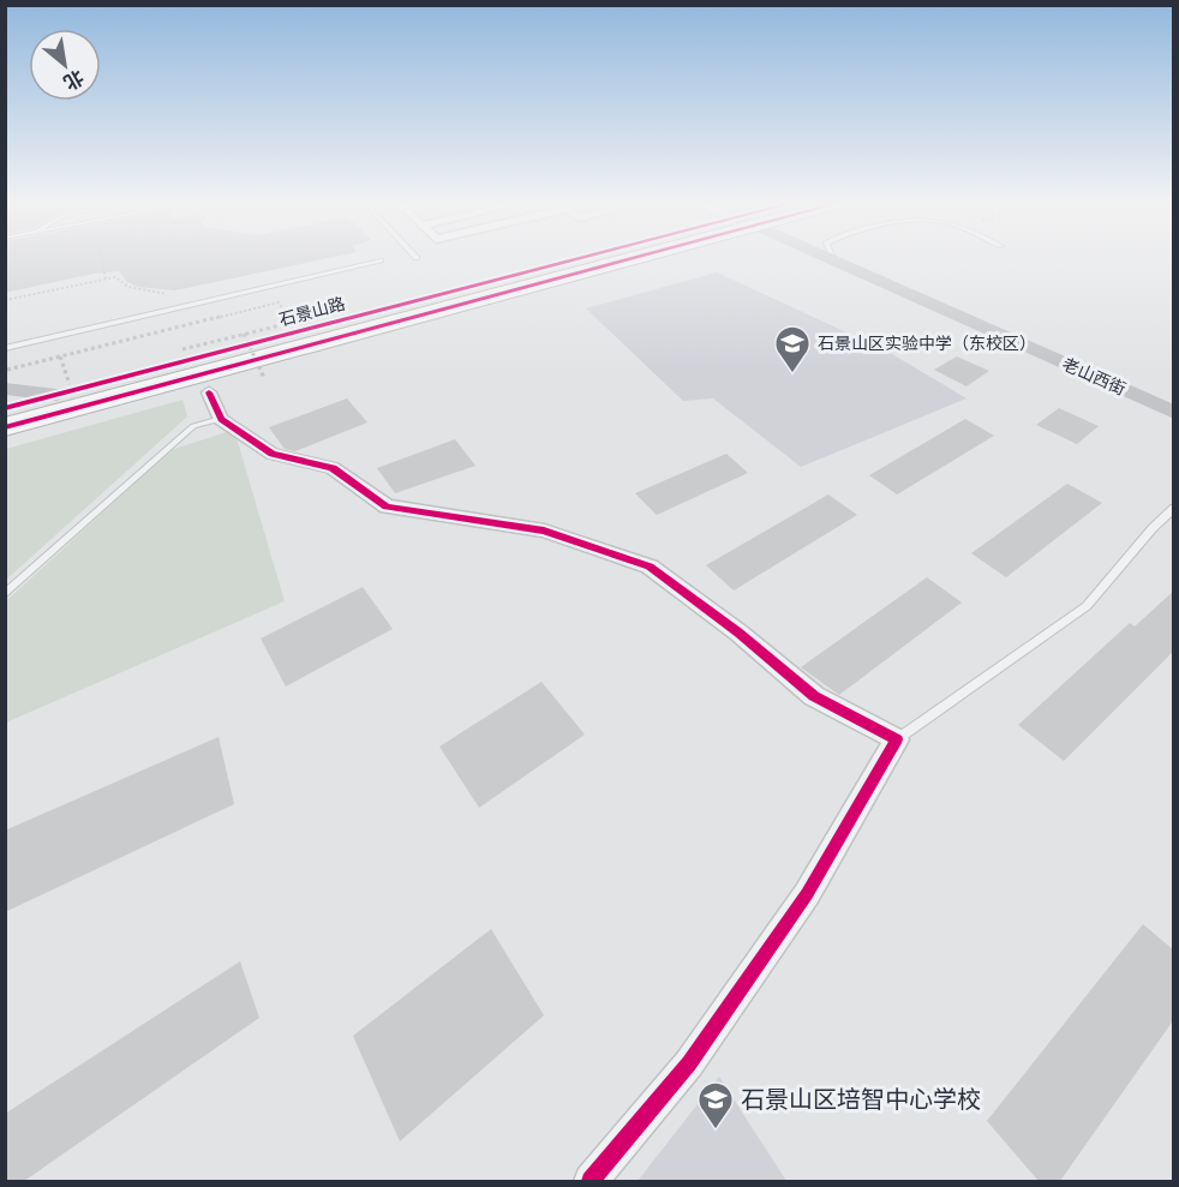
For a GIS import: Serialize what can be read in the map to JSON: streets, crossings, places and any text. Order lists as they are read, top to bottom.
{
  "streets": {
    "highway": ["石景山路"],
    "street": ["老山西街"]
  },
  "places": {
    "school or university": ["石景山区实验中学（东校区）", "石景山区培智中心学校"]
  },
  "north": "bottom right"
}
